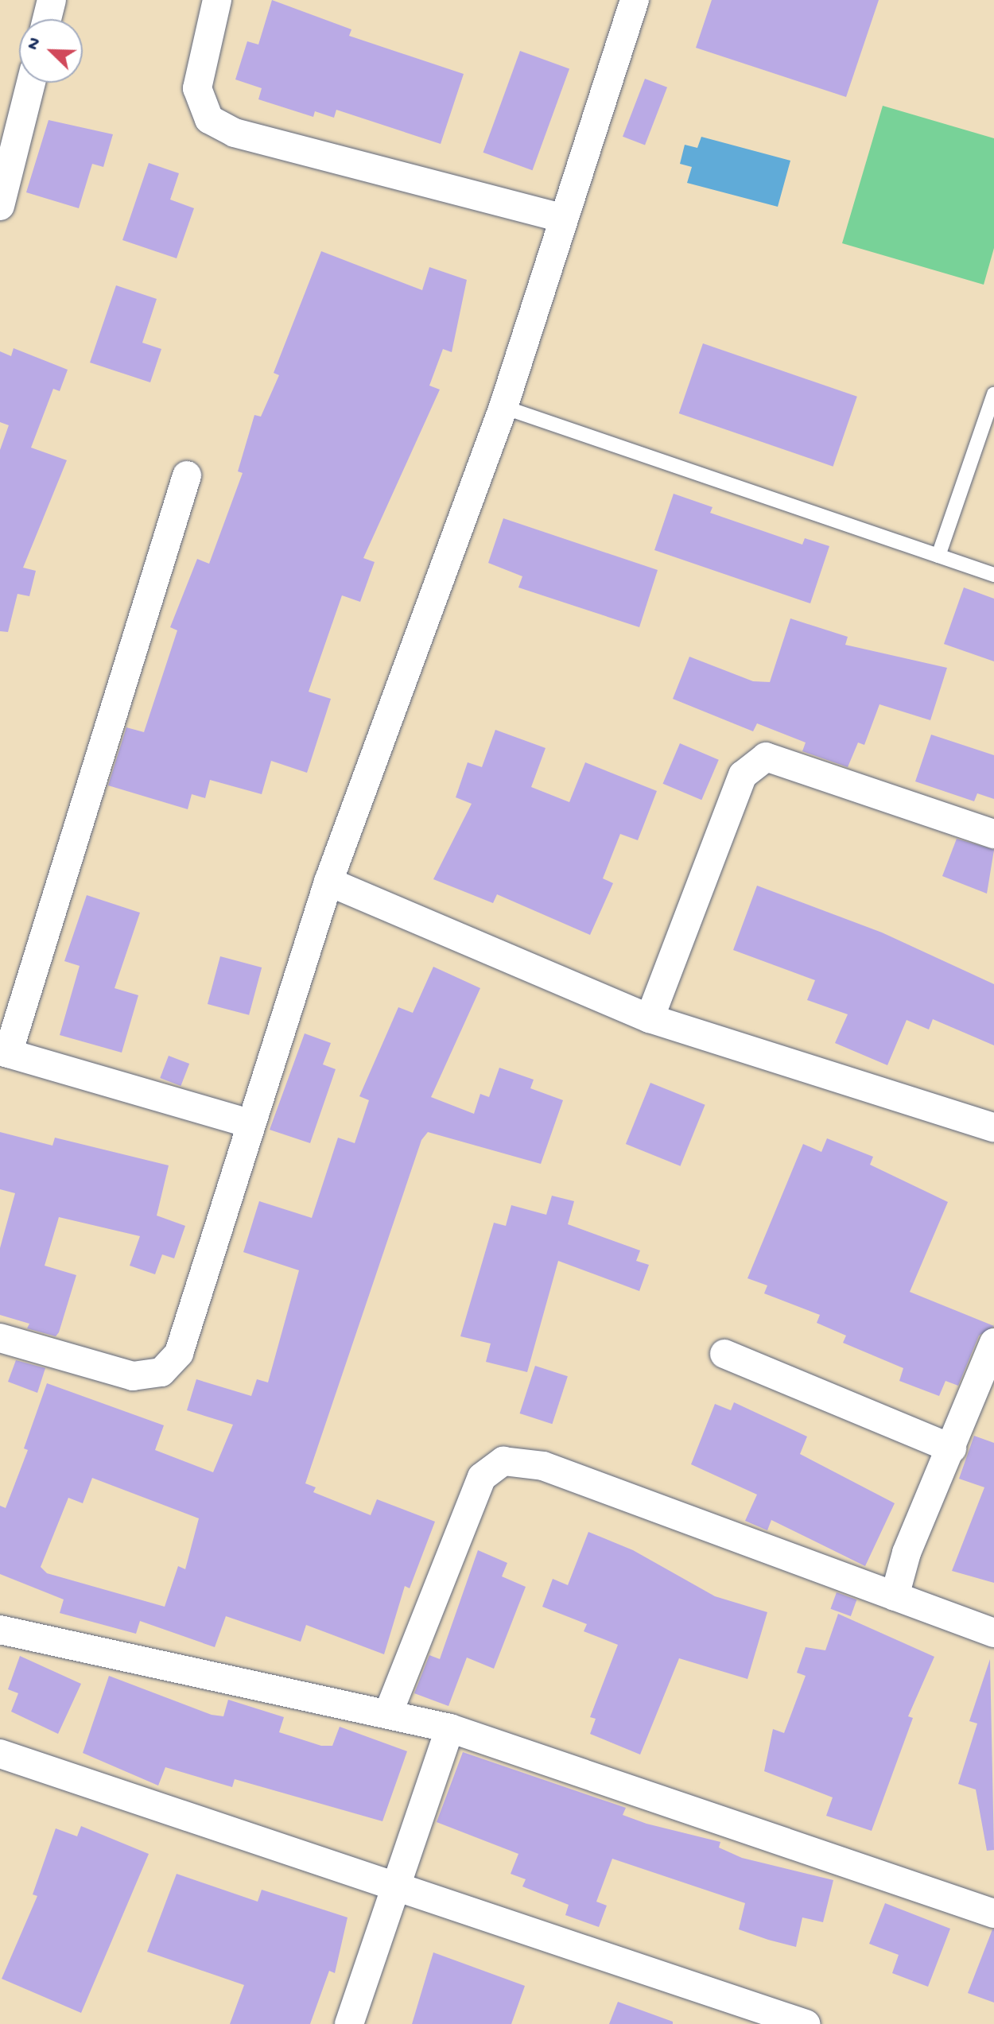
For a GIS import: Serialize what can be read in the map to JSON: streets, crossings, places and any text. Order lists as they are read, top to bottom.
{
  "north": "top left"
}
